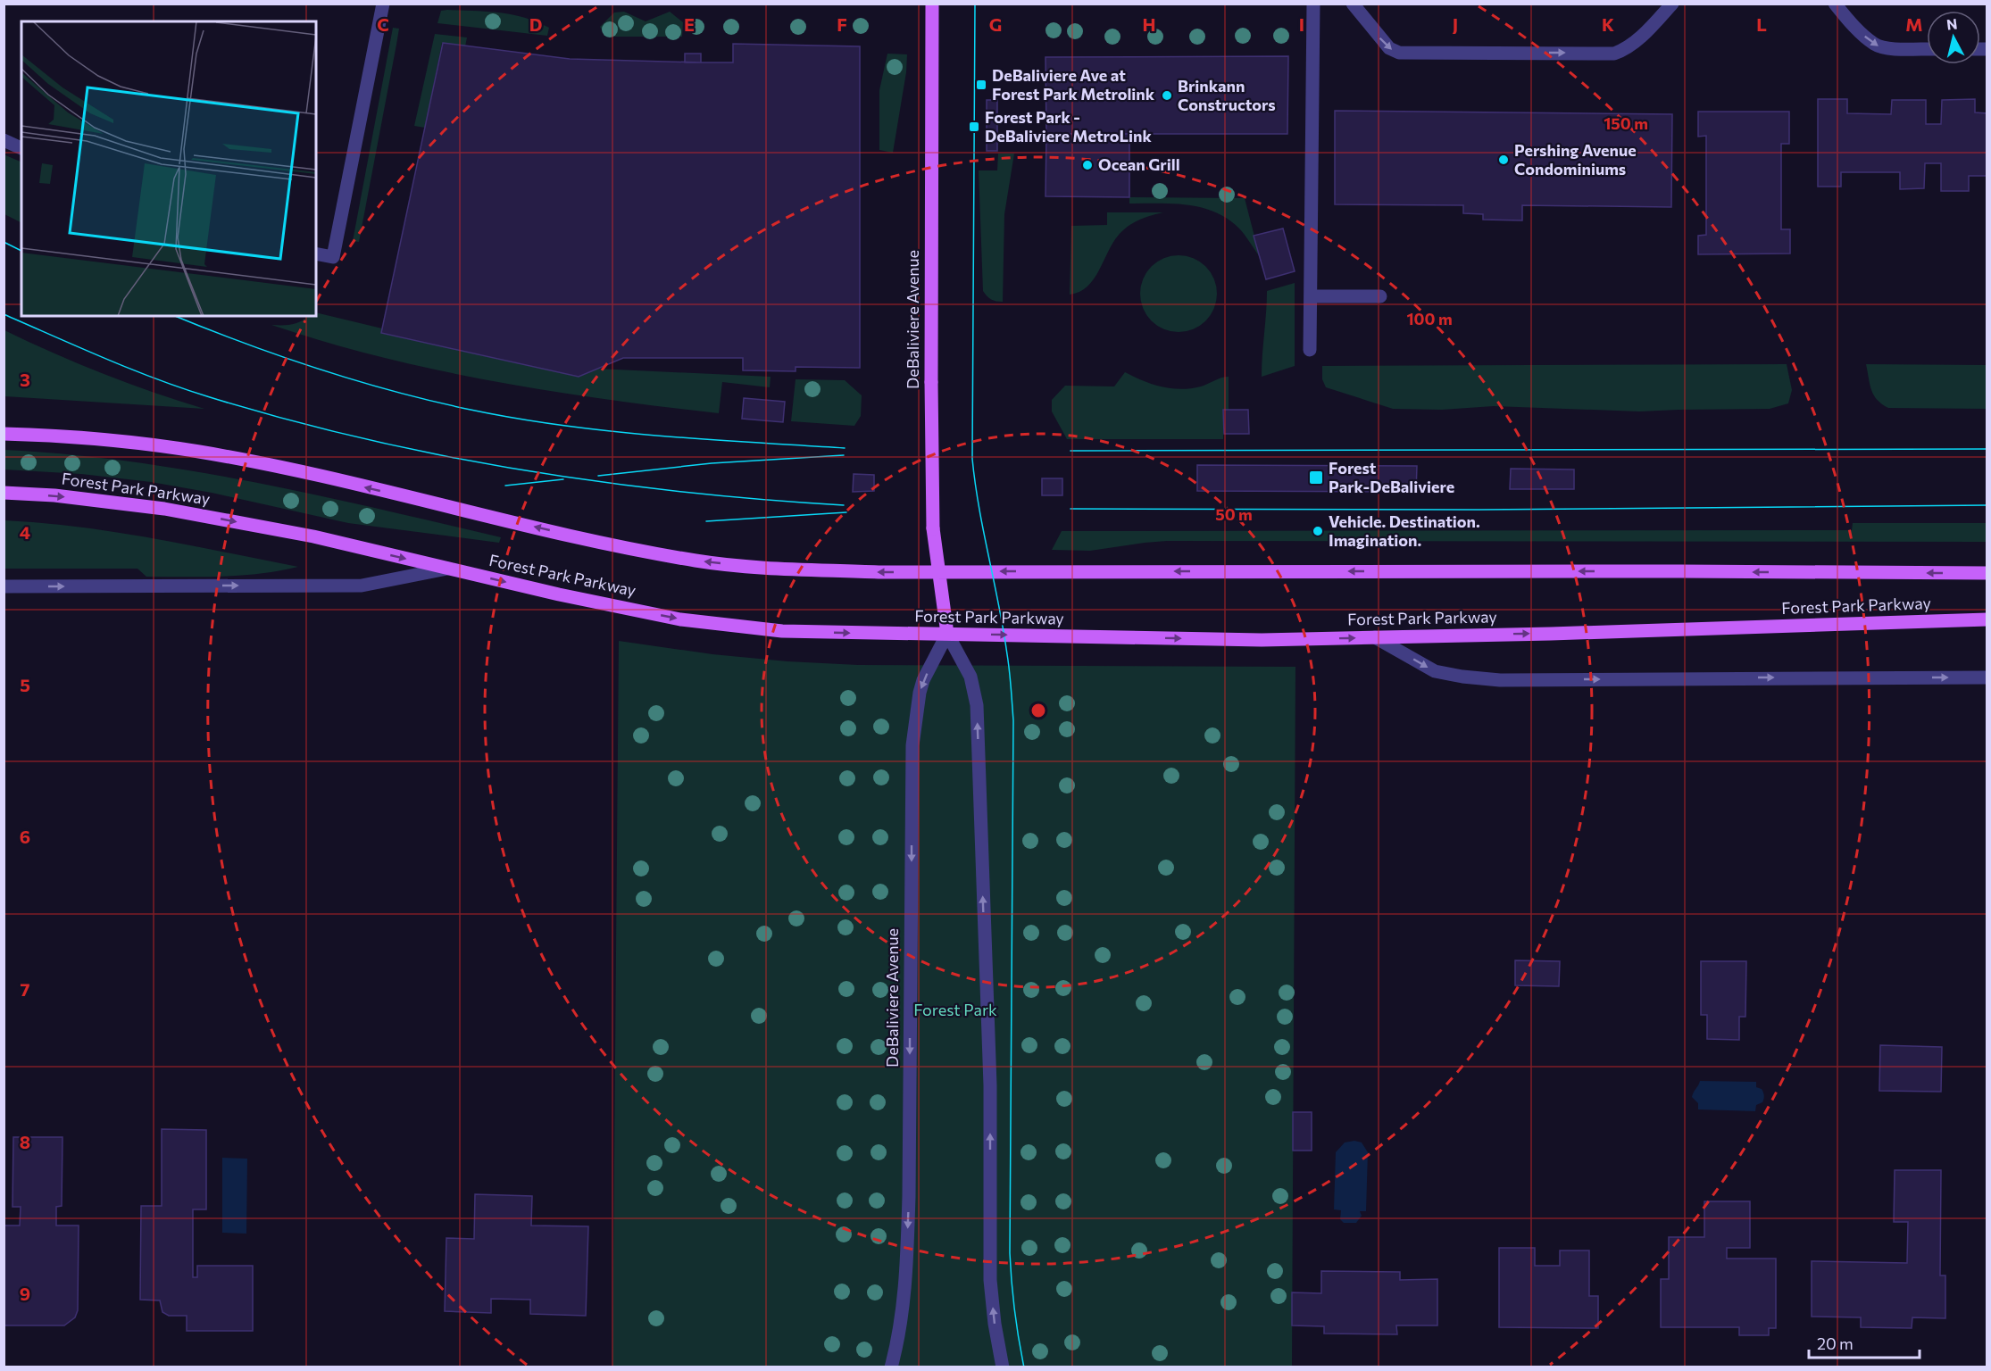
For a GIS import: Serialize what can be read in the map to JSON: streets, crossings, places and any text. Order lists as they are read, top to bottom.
{
  "streets": {
    "main road": ["DeBaliviere Avenue", "Forest Park Parkway"]
  },
  "crossings": [
    ["DeBaliviere Avenue", "Forest Park Parkway"]
  ],
  "parks": ["Forest Park"],
  "places": {
    "transit": ["DeBaliviere Ave at Forest Park Metrolink", "Forest Park - DeBaliviere MetroLink", "Forest Park-DeBaliviere"],
    "other": [
      "Brinkann Constructors",
      "Pershing Avenue Condominiums",
      "Ocean Grill",
      "Vehicle. Destination. Imagination."
    ]
  },
  "scale_bar": "20 m",
  "north": "top",
  "grid": {
    "columns": [
      "C",
      "D",
      "E",
      "F",
      "G",
      "H",
      "I",
      "J",
      "K",
      "L",
      "M"
    ],
    "rows": [
      "3",
      "4",
      "5",
      "6",
      "7",
      "8",
      "9"
    ]
  },
  "rings": ["150 m", "100 m", "50 m"]
}
